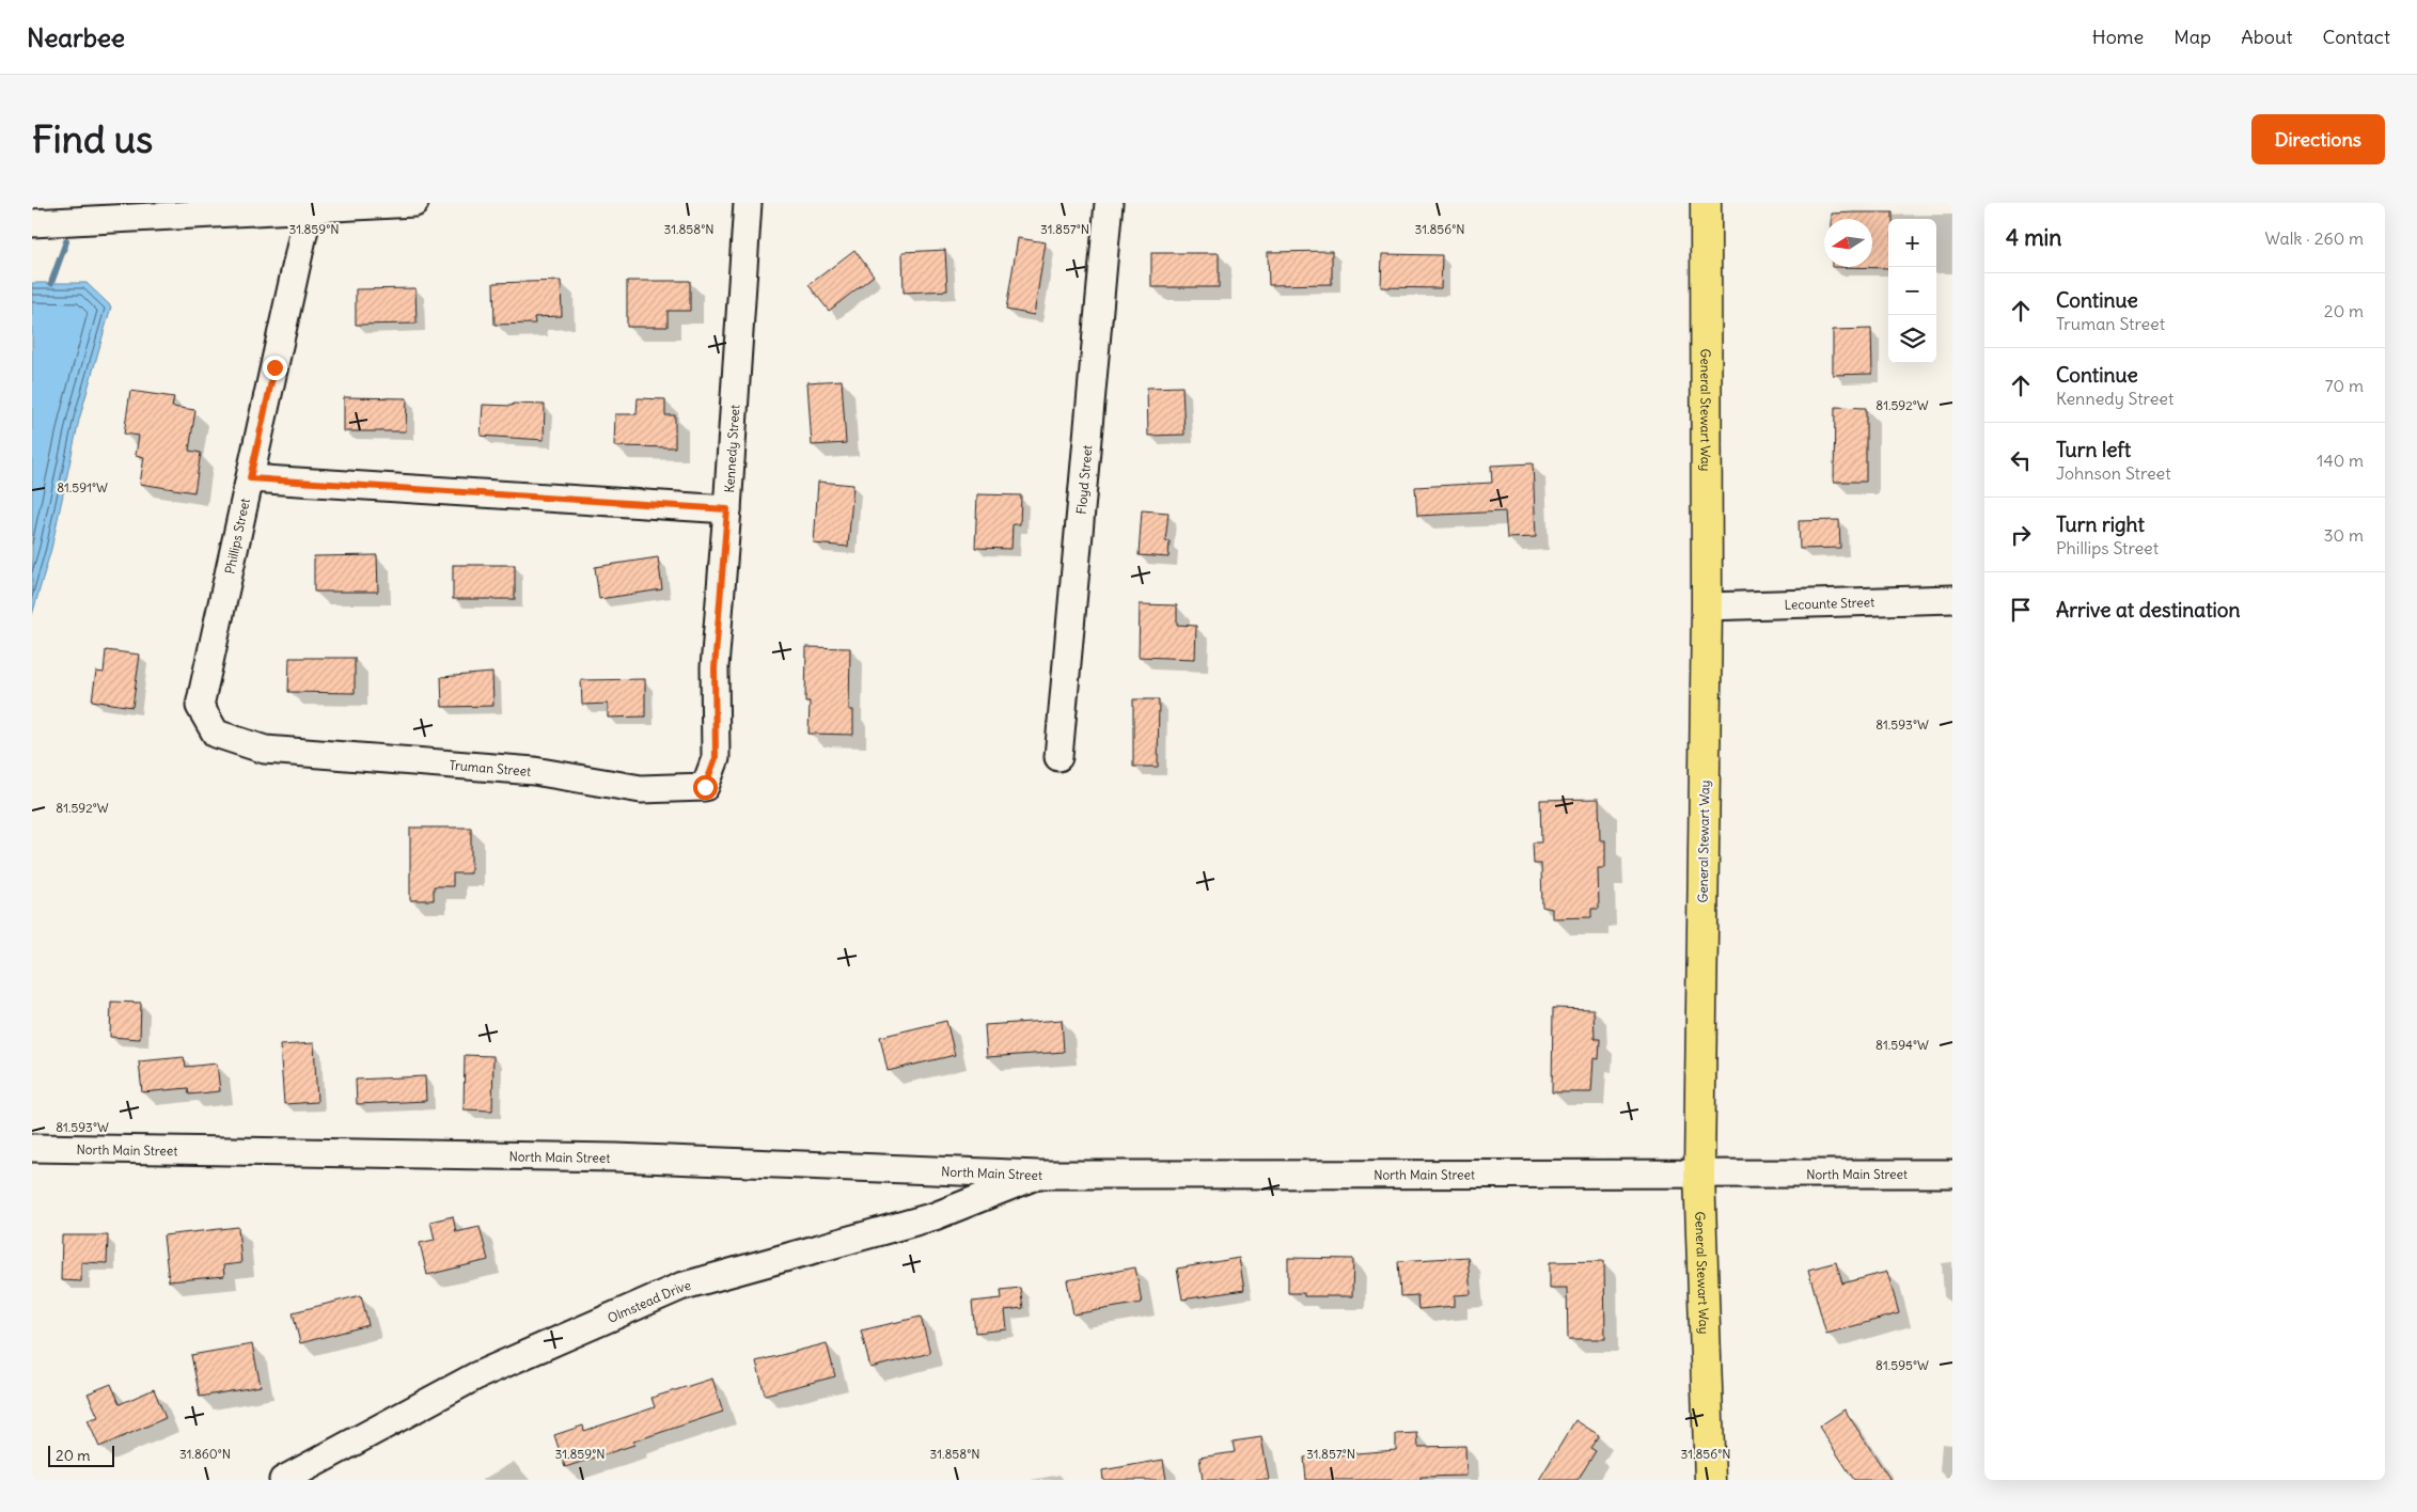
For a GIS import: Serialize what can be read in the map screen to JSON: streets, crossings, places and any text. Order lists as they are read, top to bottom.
{
  "streets": {
    "main road": ["General Stewart Way"],
    "street": [
      "Kennedy Street",
      "Floyd Street",
      "Phillips Street",
      "Lecounte Street",
      "Truman Street",
      "North Main Street",
      "Olmstead Drive"
    ]
  },
  "crossings": [
    ["General Stewart Way", "Lecounte Street"],
    ["General Stewart Way", "North Main Street"],
    ["Kennedy Street", "Truman Street"],
    ["Phillips Street", "Truman Street"],
    ["North Main Street", "Olmstead Drive"]
  ],
  "scale_bar": "20 m",
  "north": "left",
  "page": {
    "header": "Nearbee",
    "nav": [
      "Home",
      "Map",
      "About",
      "Contact"
    ],
    "buttons": "Directions",
    "title": "Find us",
    "heading": ["4 min", "Walk · 260 m"],
    "map_buttons": ["+", "−"],
    "list": [
      ["Continue", "Truman Street", "20 m"],
      ["Continue", "Kennedy Street", "70 m"],
      ["Turn left", "Johnson Street", "140 m"],
      ["Turn right", "Phillips Street", "30 m"],
      "Arrive at destination"
    ],
    "scale": "20 m"
  },
  "coordinates": [
    "31.859°N",
    "31.858°N",
    "31.857°N",
    "31.856°N",
    "81.592°W",
    "81.591°W",
    "81.593°W",
    "81.594°W",
    "81.595°W",
    "31.860°N"
  ]
}
